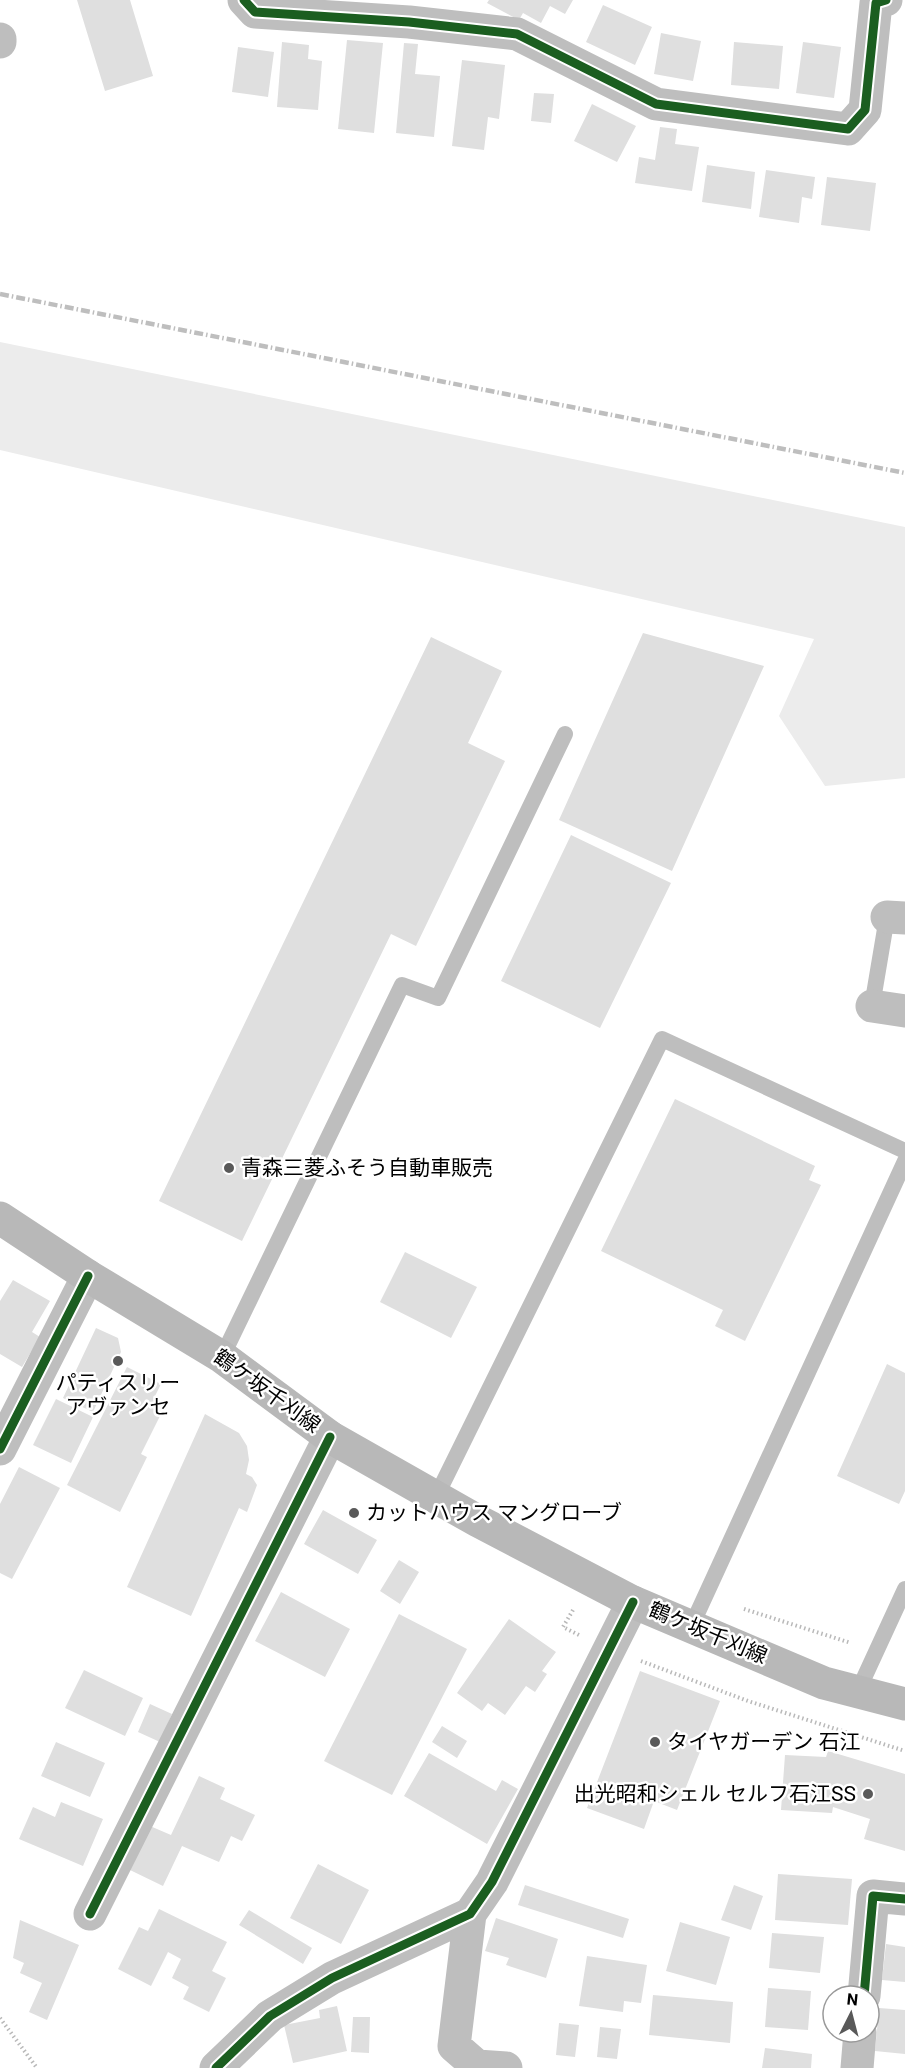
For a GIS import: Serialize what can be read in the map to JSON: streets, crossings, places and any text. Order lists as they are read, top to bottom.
{
  "streets": {
    "main road": ["鶴ケ坂千刈線"]
  },
  "places": [
    "青森三菱ふそう自動車販売",
    "パティスリー アヴァンセ",
    "カットハウス マングローブ",
    "タイヤガーデン 石江",
    "出光昭和シェル セルフ石江SS"
  ],
  "north": "top"
}
